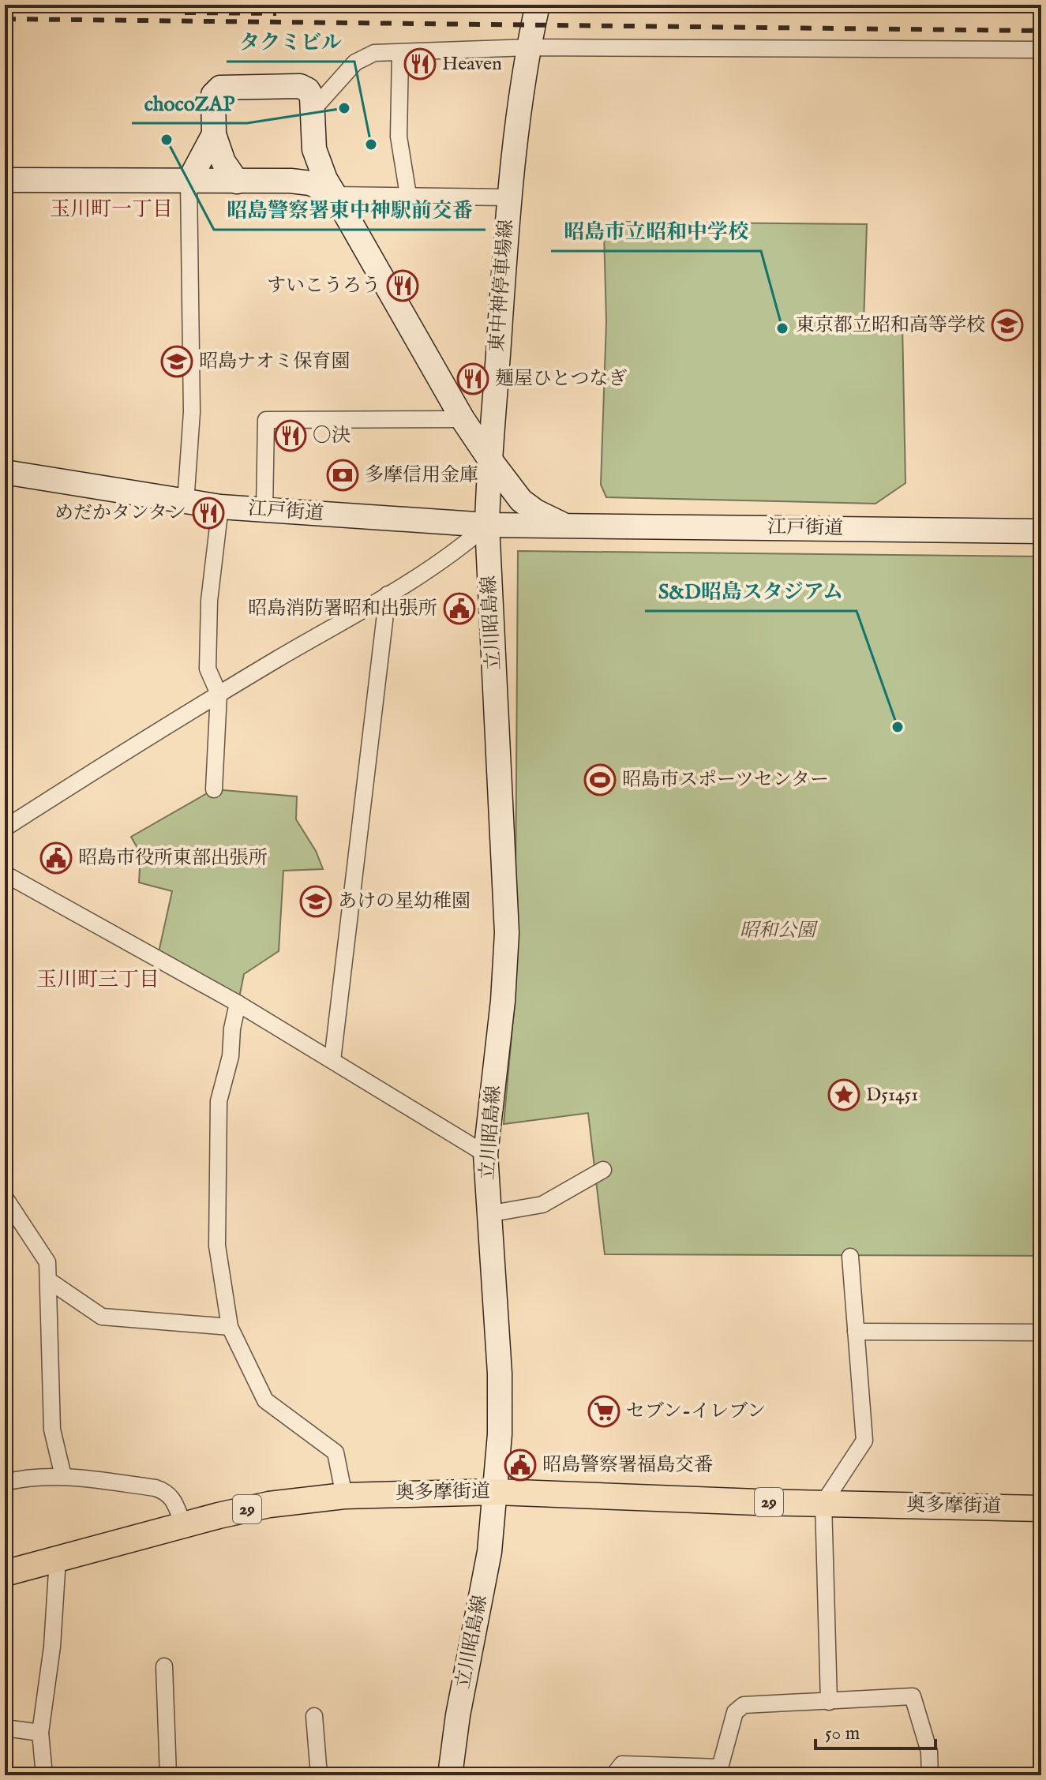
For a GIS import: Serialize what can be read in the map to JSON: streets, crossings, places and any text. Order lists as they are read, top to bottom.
{
  "streets": {
    "main road": [
      "東中神停車場線",
      "江戸街道",
      "立川昭島線",
      "奥多摩街道",
      "29"
    ]
  },
  "crossings": [
    ["東中神停車場線", "江戸街道"],
    ["東中神停車場線", "立川昭島線"],
    ["江戸街道", "立川昭島線"],
    ["立川昭島線", "奥多摩街道"]
  ],
  "districts": ["玉川町一丁目", "玉川町三丁目"],
  "parks": ["昭和公園"],
  "places": {
    "restaurant": [
      "Heaven",
      "すいこうろう",
      "麺屋ひとつなぎ",
      "○決",
      "めだかタンタン"
    ],
    "other": [
      "chocoZAP",
      "昭島警察署東中神駅前交番",
      "タクミビル",
      "昭島市立昭和中学校",
      "S&D昭島スタジアム"
    ],
    "school or university": ["東京都立昭和高等学校", "昭島ナオミ保育園", "あけの星幼稚園"],
    "bank": ["多摩信用金庫"],
    "public building": ["昭島消防署昭和出張所", "昭島市役所東部出張所", "昭島警察署福島交番"],
    "sports": ["昭島市スポーツセンター"],
    "place": ["D51451"],
    "supermarket": ["セブン-イレブン"]
  },
  "scale_bar": "50 m"
}
